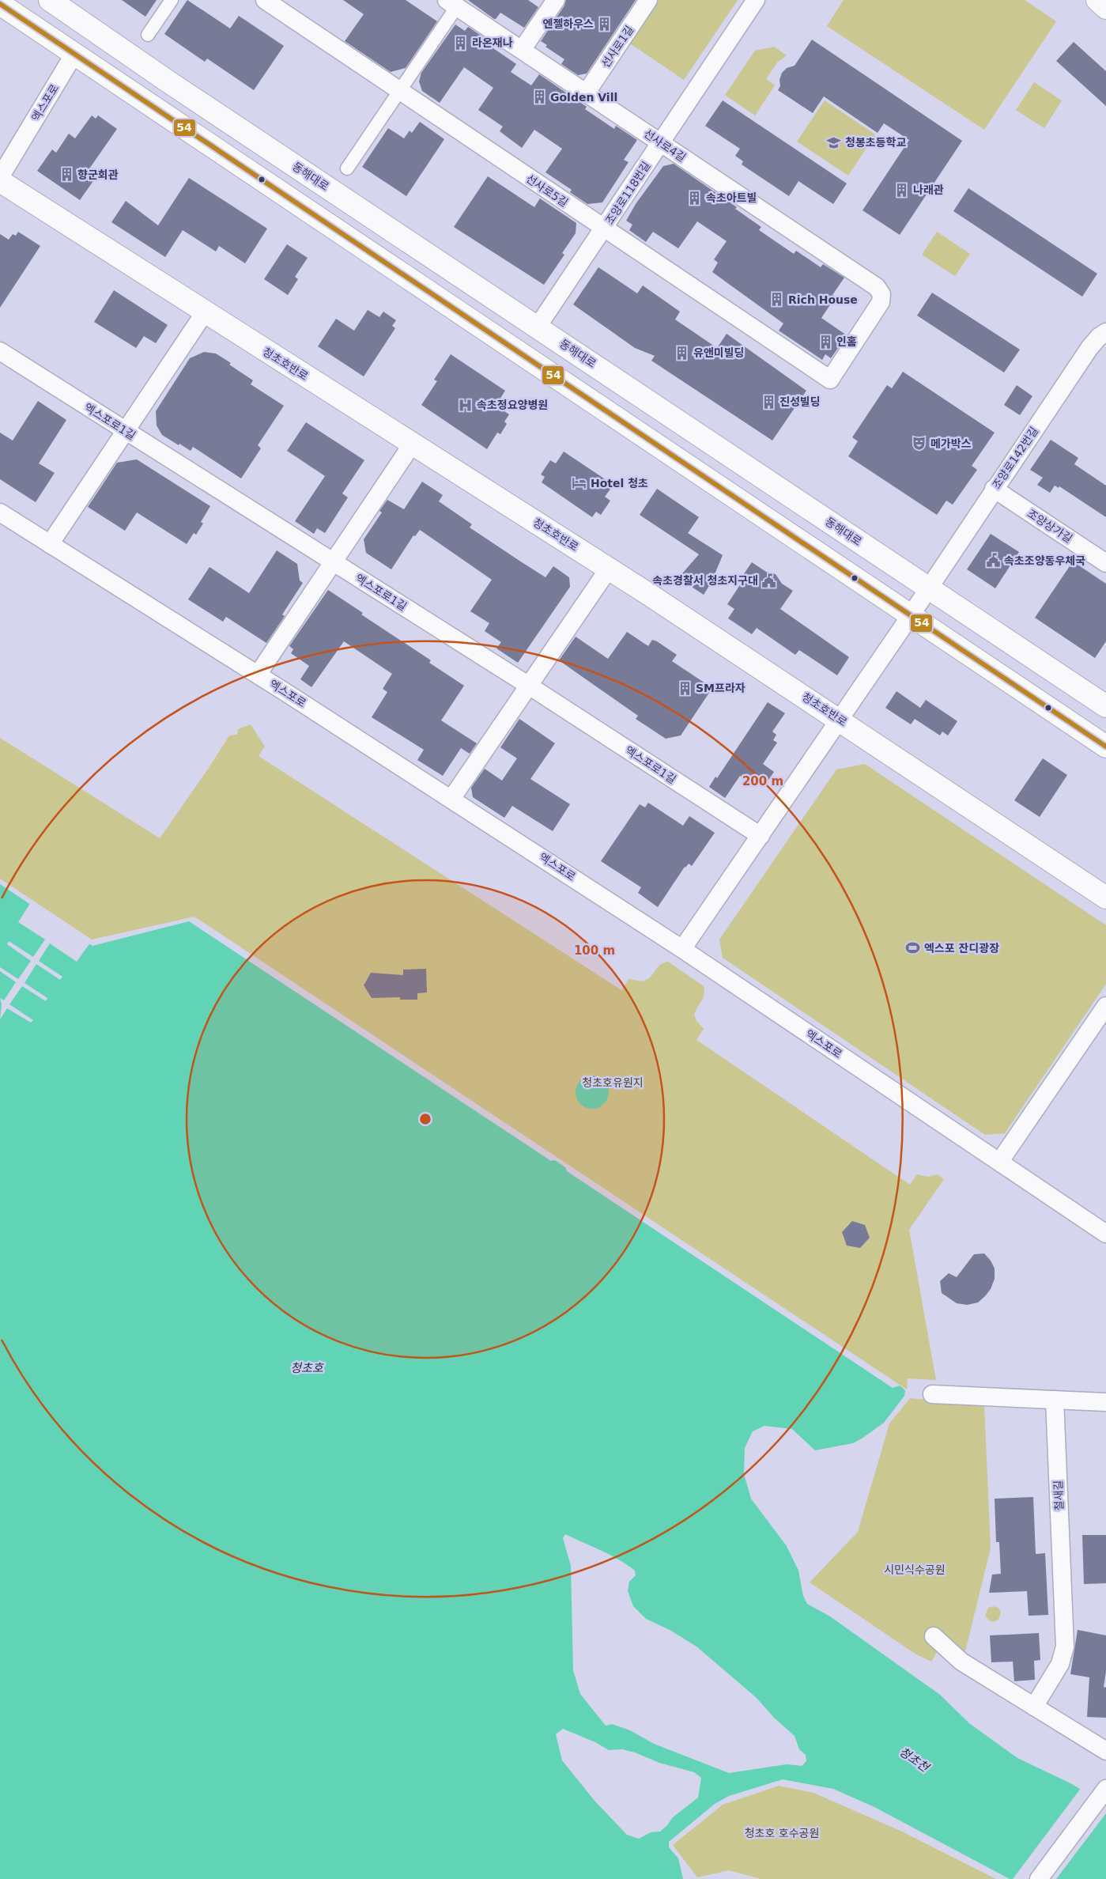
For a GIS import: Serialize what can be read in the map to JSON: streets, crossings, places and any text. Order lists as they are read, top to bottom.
{
  "streets": {
    "main road": ["엑스포로", "동해대로", "청초호반로"],
    "street": [
      "선사로1길",
      "선사로4길",
      "선사로5길",
      "조양로118번길",
      "엑스포로1길",
      "조양로142번길",
      "조양상가길",
      "철새길"
    ]
  },
  "crossings": [
    ["선사로1길", "선사로4길"],
    ["엑스포로", "동해대로"],
    ["엑스포로", "조양로142번길"],
    ["선사로4길", "선사로5길"],
    ["선사로4길", "조양로118번길"],
    ["동해대로", "조양로118번길"],
    ["동해대로", "조양로142번길"],
    ["선사로5길", "조양로118번길"],
    ["청초호반로", "조양로142번길"],
    ["엑스포로1길", "조양로142번길"],
    ["조양로142번길", "조양상가길"]
  ],
  "water": ["청초호", "청초천"],
  "parks": ["청초호유원지", "시민식수공원", "청초호 호수공원"],
  "places": {
    "building": [
      "엔젤하우스",
      "라온재나",
      "Golden Vill",
      "향군회관",
      "나래관",
      "속초아트빌",
      "Rich House",
      "인홈",
      "유앤미빌딩",
      "진성빌딩",
      "SM프라자"
    ],
    "school or university": ["청봉초등학교"],
    "hospital": ["속초정요양병원"],
    "theatre": ["메가박스"],
    "hotel": ["Hotel 청초"],
    "public building": ["속초조양동우체국", "속초경찰서 청초지구대"],
    "sports": ["엑스포 잔디광장"]
  },
  "lines": ["transit line 54"],
  "rings": ["200 m", "100 m"]
}
